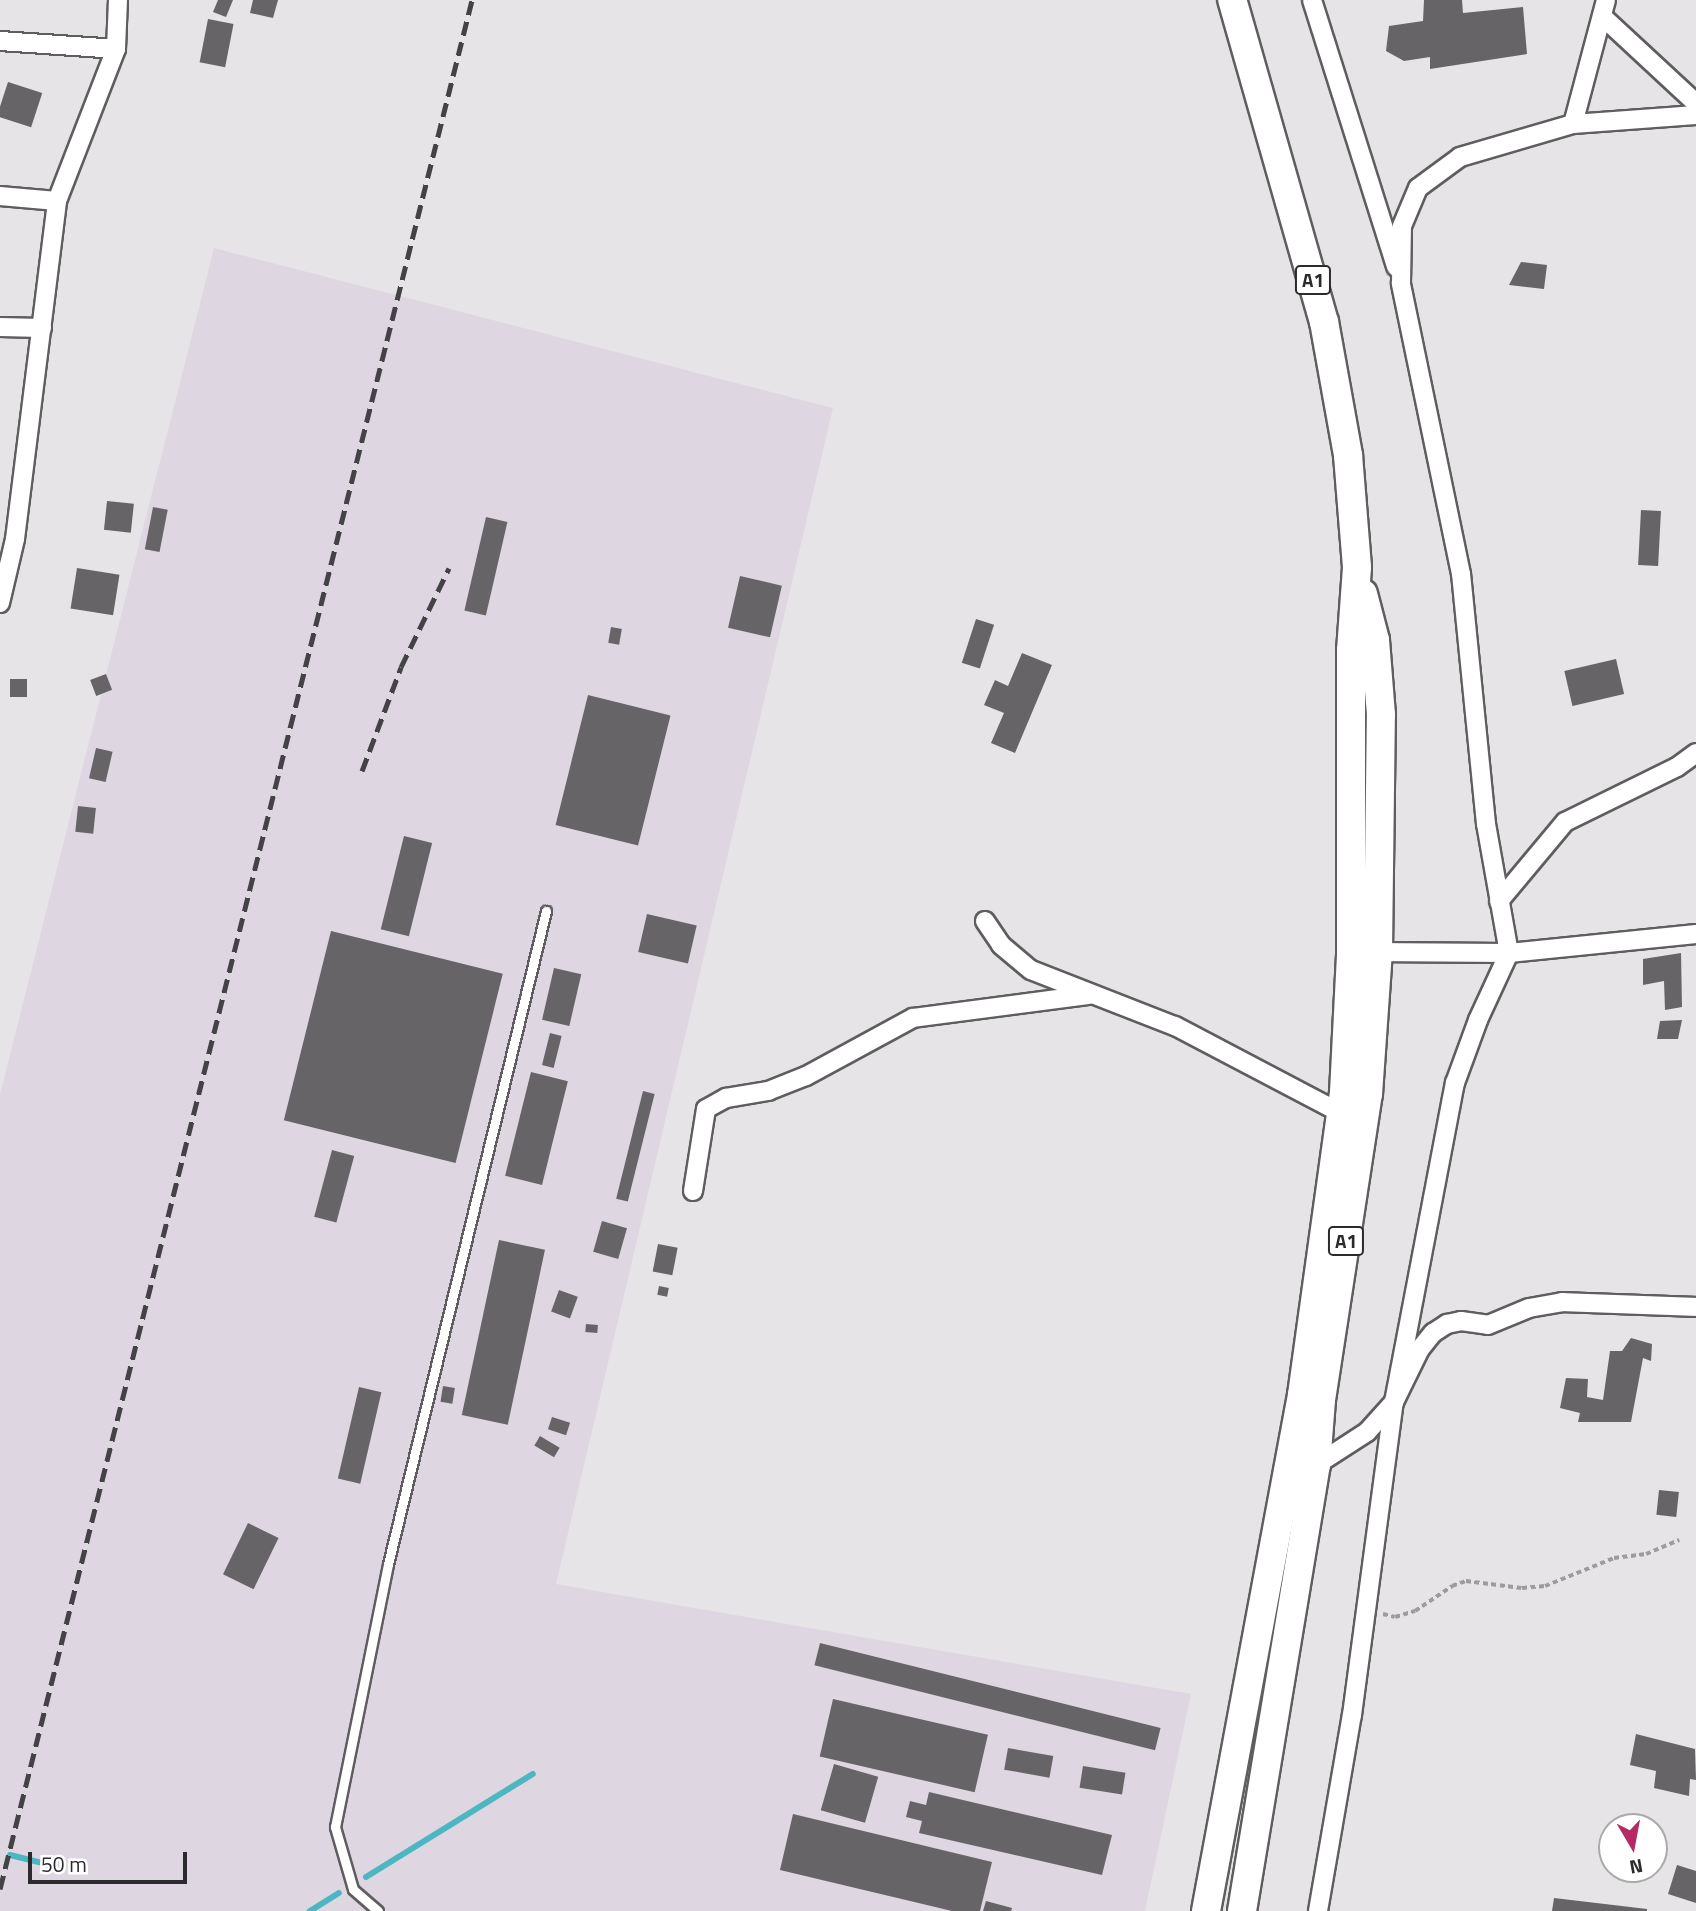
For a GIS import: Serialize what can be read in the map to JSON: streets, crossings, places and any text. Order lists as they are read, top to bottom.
{
  "streets": {
    "highway": ["A1"]
  },
  "scale_bar": "50 m",
  "north": "bottom"
}
